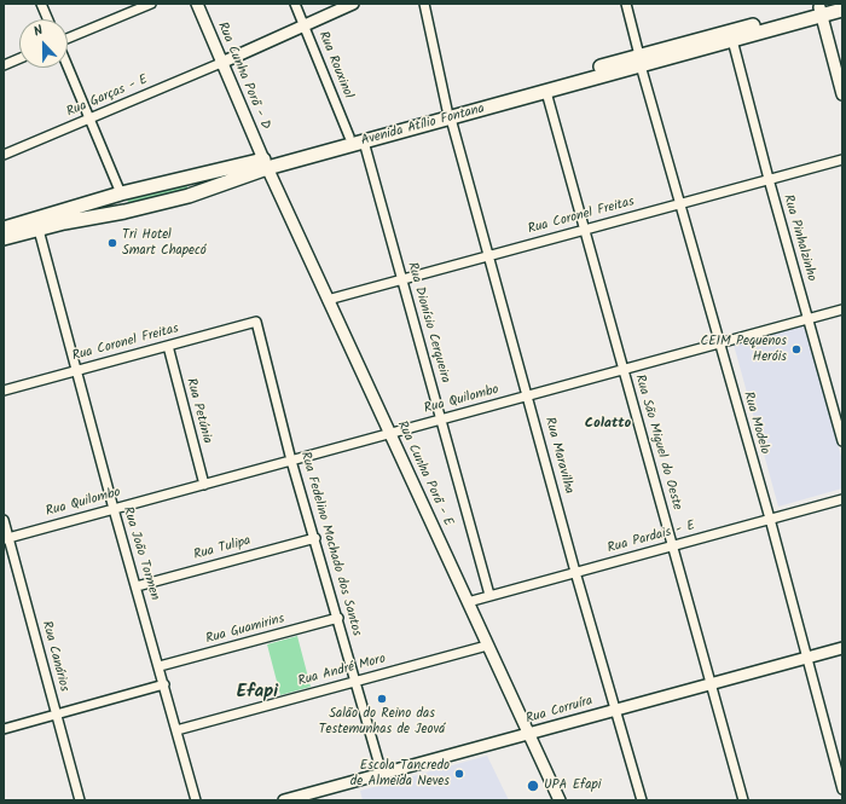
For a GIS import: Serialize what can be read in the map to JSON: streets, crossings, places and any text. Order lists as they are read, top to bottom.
{
  "streets": {
    "main road": ["Avenida Atílio Fontana"],
    "street": [
      "Rua Rouxinol",
      "Rua Cunha Porã - D",
      "Rua Garças - E",
      "Rua Coronel Freitas",
      "Rua Pinhalzinho",
      "Rua Dionísio Cerqueira",
      "Rua Quilombo",
      "Rua Petúnia",
      "Rua Modelo",
      "Rua São Miguel do Oeste",
      "Rua Maravilha",
      "Rua Cunha Porã - E",
      "Rua Pardais - E",
      "Rua Fedelino Machado dos Santos",
      "Rua Tulipa",
      "Rua João Tormen",
      "Rua Guamirins",
      "Rua Canários",
      "Rua André Moro",
      "Rua Corruíra"
    ]
  },
  "crossings": [
    ["Rua Rouxinol", "Avenida Atílio Fontana"],
    ["Rua Cunha Porã - D", "Rua Garças - E"],
    ["Rua Cunha Porã - D", "Avenida Atílio Fontana"],
    ["Rua Cunha Porã - D", "Rua Cunha Porã - E"],
    ["Avenida Atílio Fontana", "Rua Pinhalzinho"],
    ["Avenida Atílio Fontana", "Rua Dionísio Cerqueira"],
    ["Avenida Atílio Fontana", "Rua Modelo"],
    ["Avenida Atílio Fontana", "Rua São Miguel do Oeste"],
    ["Avenida Atílio Fontana", "Rua Maravilha"],
    ["Avenida Atílio Fontana", "Rua Cunha Porã - E"],
    ["Avenida Atílio Fontana", "Rua João Tormen"],
    ["Rua Coronel Freitas", "Rua Pinhalzinho"],
    ["Rua Coronel Freitas", "Rua Dionísio Cerqueira"],
    ["Rua Coronel Freitas", "Rua Petúnia"],
    ["Rua Coronel Freitas", "Rua Modelo"],
    ["Rua Coronel Freitas", "Rua São Miguel do Oeste"],
    ["Rua Coronel Freitas", "Rua Maravilha"],
    ["Rua Coronel Freitas", "Rua Cunha Porã - E"],
    ["Rua Coronel Freitas", "Rua Fedelino Machado dos Santos"],
    ["Rua Coronel Freitas", "Rua João Tormen"],
    ["Rua Pinhalzinho", "Rua Quilombo"],
    ["Rua Dionísio Cerqueira", "Rua Quilombo"],
    ["Rua Dionísio Cerqueira", "Rua Pardais - E"],
    ["Rua Quilombo", "Rua Petúnia"],
    ["Rua Quilombo", "Rua Modelo"],
    ["Rua Quilombo", "Rua São Miguel do Oeste"],
    ["Rua Quilombo", "Rua Maravilha"],
    ["Rua Quilombo", "Rua Cunha Porã - E"],
    ["Rua Quilombo", "Rua Fedelino Machado dos Santos"],
    ["Rua Quilombo", "Rua João Tormen"],
    ["Rua Quilombo", "Rua Canários"],
    ["Rua Modelo", "Rua Pardais - E"],
    ["Rua Modelo", "Rua Corruíra"],
    ["Rua São Miguel do Oeste", "Rua Pardais - E"],
    ["Rua São Miguel do Oeste", "Rua Corruíra"],
    ["Rua Maravilha", "Rua Pardais - E"],
    ["Rua Maravilha", "Rua Corruíra"],
    ["Rua Cunha Porã - E", "Rua Pardais - E"],
    ["Rua Cunha Porã - E", "Rua André Moro"],
    ["Rua Cunha Porã - E", "Rua Corruíra"],
    ["Rua Fedelino Machado dos Santos", "Rua Tulipa"],
    ["Rua Fedelino Machado dos Santos", "Rua Guamirins"],
    ["Rua Fedelino Machado dos Santos", "Rua André Moro"],
    ["Rua Fedelino Machado dos Santos", "Rua Corruíra"],
    ["Rua Tulipa", "Rua João Tormen"],
    ["Rua João Tormen", "Rua Guamirins"],
    ["Rua João Tormen", "Rua André Moro"]
  ],
  "districts": ["Colatto", "Efapi"],
  "places": [
    "Tri Hotel Smart Chapecó",
    "CEIM Pequenos Heróis",
    "Salão do Reino das Testemunhas de Jeová",
    "Escola Tancredo de Almeida Neves",
    "UPA Efapi"
  ],
  "north": "top"
}
